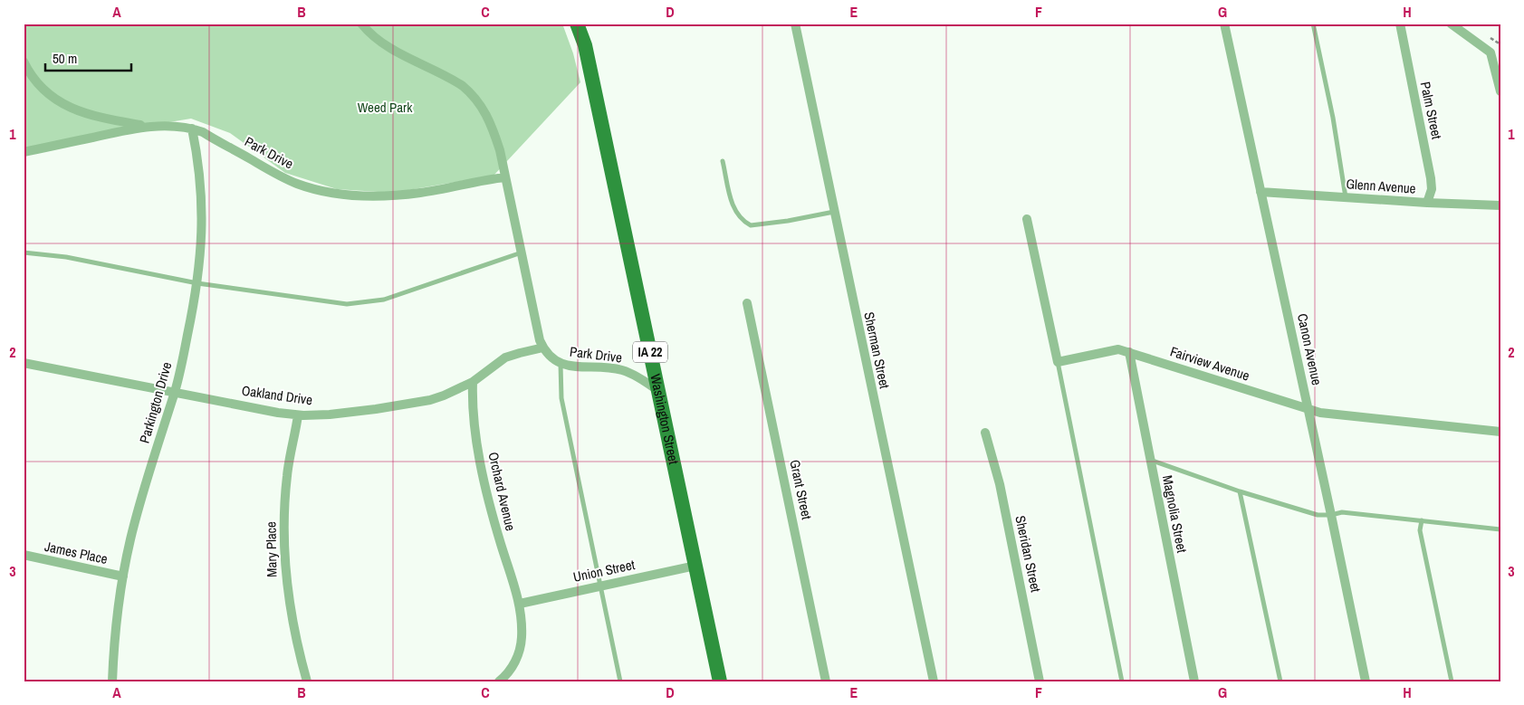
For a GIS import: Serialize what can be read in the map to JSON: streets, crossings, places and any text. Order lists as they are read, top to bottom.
{
  "streets": {
    "main road": ["IA 22", "Washington Street"],
    "street": [
      "Palm Street",
      "Park Drive",
      "Glenn Avenue",
      "Canon Avenue",
      "Sherman Street",
      "Fairview Avenue",
      "Oakland Drive",
      "Parkington Drive",
      "Grant Street",
      "Orchard Avenue",
      "Magnolia Street",
      "Mary Place",
      "James Place",
      "Sheridan Street",
      "Union Street"
    ]
  },
  "crossings": [
    ["Palm Street", "Glenn Avenue"],
    ["Park Drive", "Oakland Drive"],
    ["Park Drive", "Parkington Drive"],
    ["Park Drive", "Washington Street"],
    ["Glenn Avenue", "Canon Avenue"],
    ["Canon Avenue", "Fairview Avenue"],
    ["Fairview Avenue", "Magnolia Street"],
    ["Oakland Drive", "Parkington Drive"],
    ["Oakland Drive", "Orchard Avenue"],
    ["Oakland Drive", "Mary Place"],
    ["Parkington Drive", "James Place"],
    ["Washington Street", "Union Street"],
    ["Orchard Avenue", "Union Street"]
  ],
  "parks": ["Weed Park"],
  "scale_bar": "50 m",
  "grid": {
    "columns": [
      "A",
      "B",
      "C",
      "D",
      "E",
      "F",
      "G",
      "H"
    ],
    "rows": ["1", "2", "3"]
  }
}
